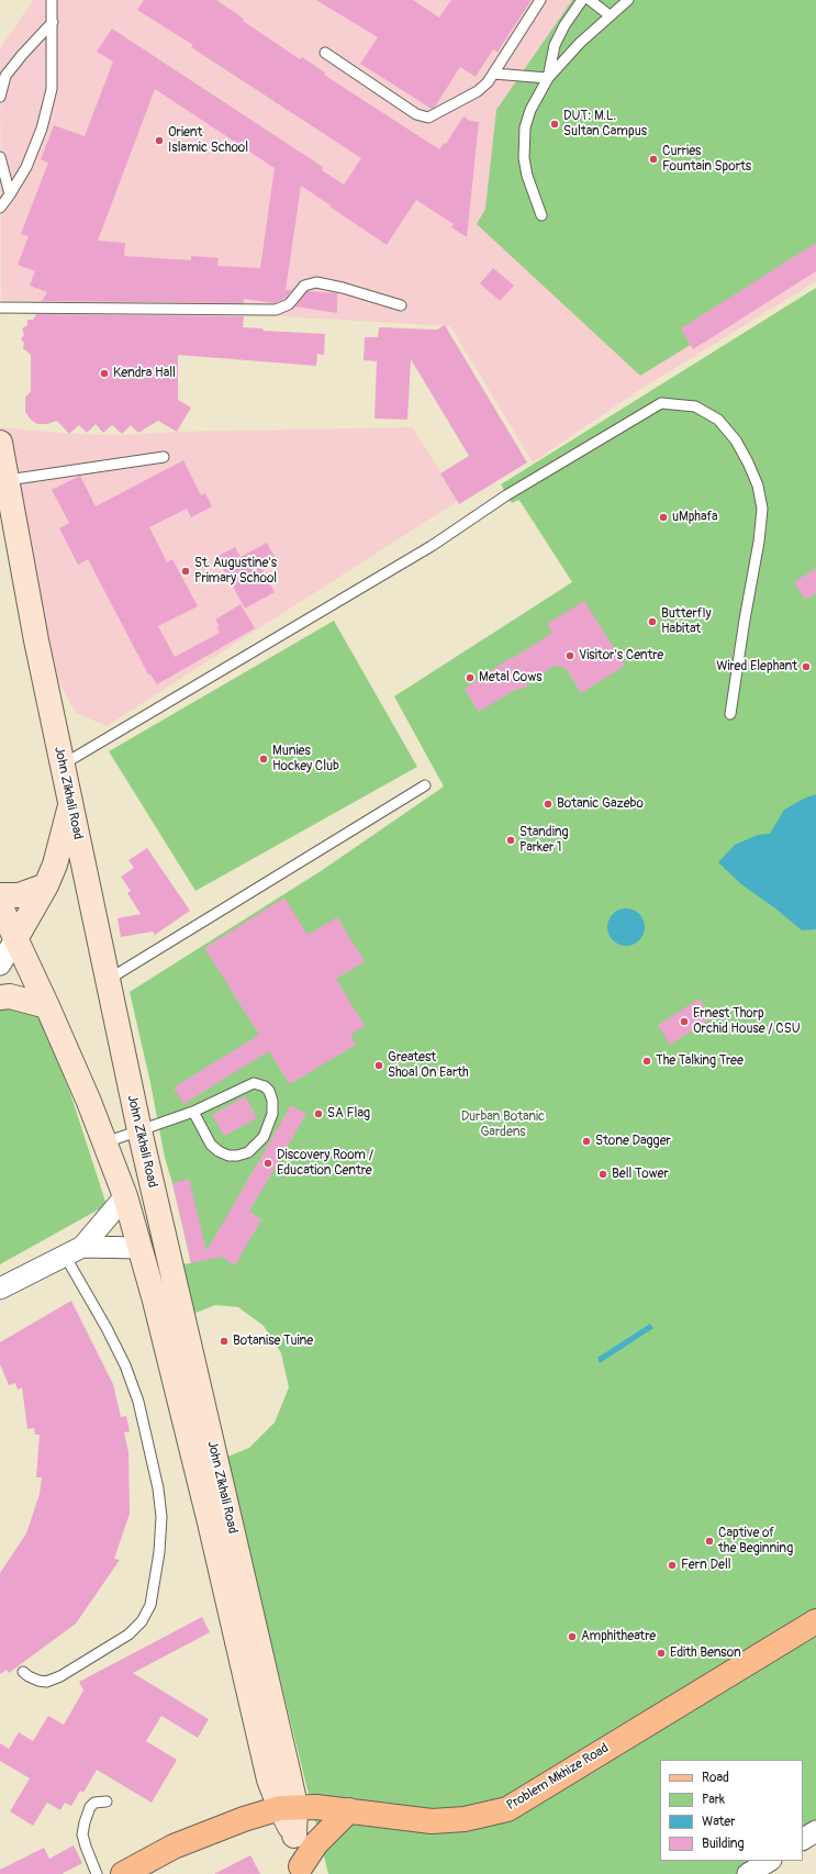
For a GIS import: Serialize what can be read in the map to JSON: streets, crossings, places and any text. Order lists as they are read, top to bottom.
{
  "streets": {
    "main road": ["John Zikhali Road", "Problem Mkhize Road"]
  },
  "crossings": [
    ["John Zikhali Road", "Problem Mkhize Road"]
  ],
  "parks": ["Durban Botanic Gardens"],
  "places": [
    "DUT: M.L. Sultan Campus",
    "Orient Islamic School",
    "Curries Fountain Sports",
    "Kendra Hall",
    "uMphafa",
    "St. Augustine's Primary School",
    "Butterfly Habitat",
    "Visitor's Centre",
    "Wired Elephant",
    "Metal Cows",
    "Munies Hockey Club",
    "Botanic Gazebo",
    "Standing Parker 1",
    "Ernest Thorp Orchid House / CSU",
    "The Talking Tree",
    "Greatest Shoal On Earth",
    "SA Flag",
    "Stone Dagger",
    "Discovery Room / Education Centre",
    "Bell Tower",
    "Botanise Tuine",
    "Captive of the Beginning",
    "Fern Dell",
    "Amphitheatre",
    "Edith Benson"
  ],
  "legend": [
    "Road",
    "Park",
    "Water",
    "Building"
  ]
}
